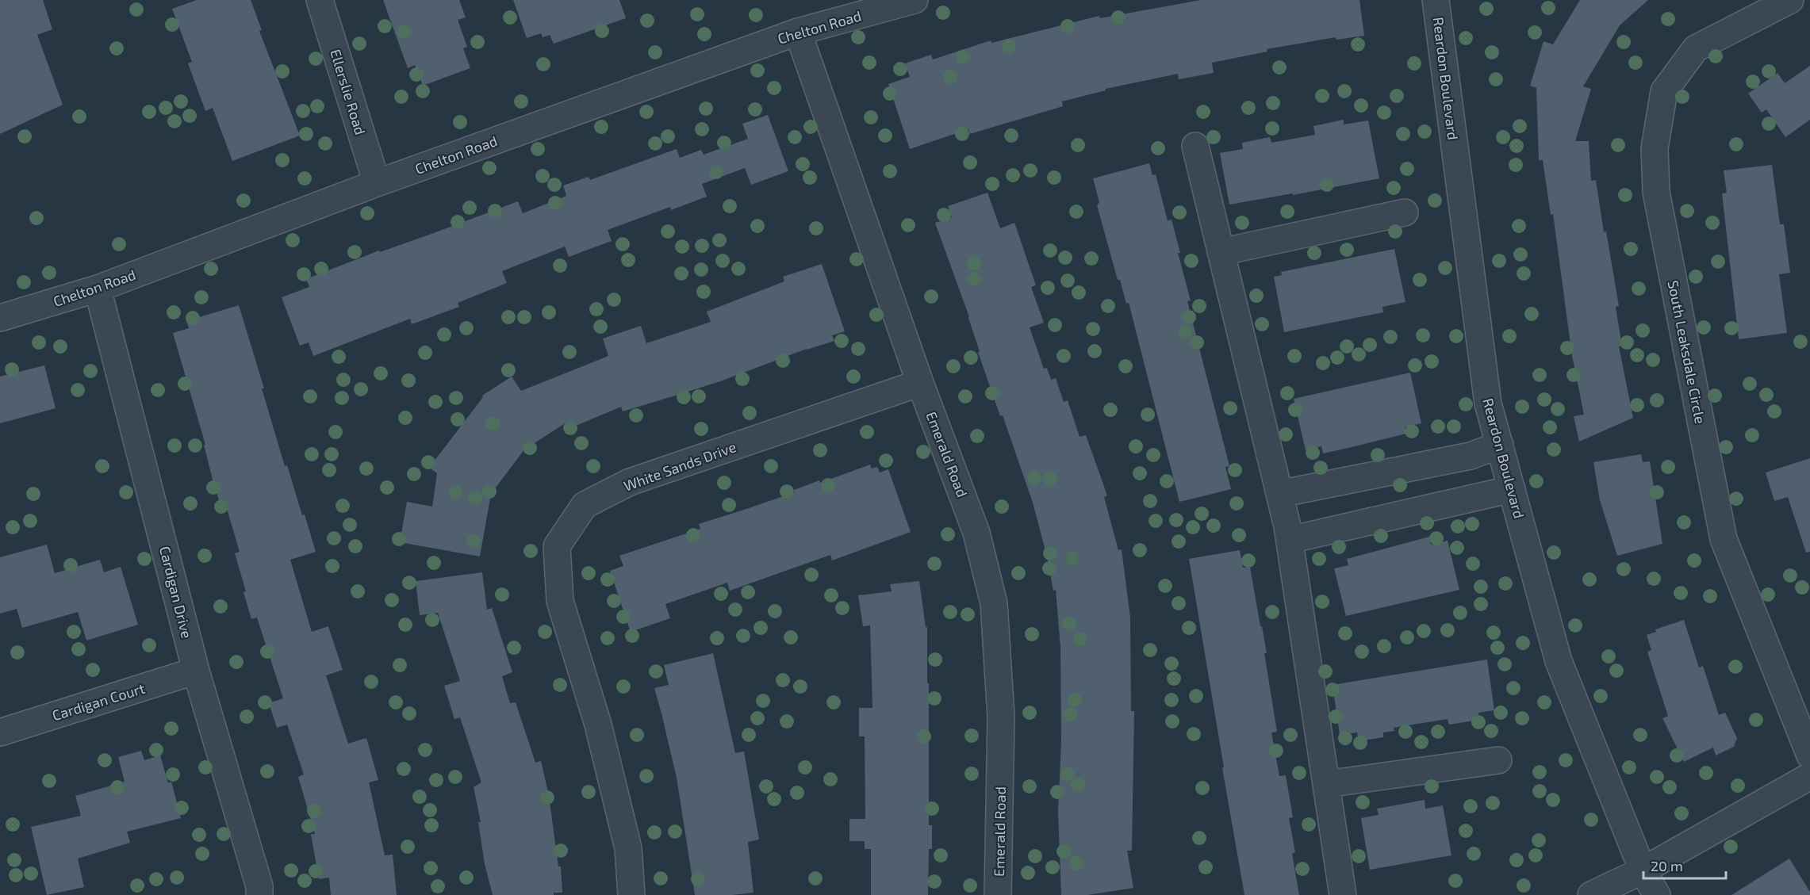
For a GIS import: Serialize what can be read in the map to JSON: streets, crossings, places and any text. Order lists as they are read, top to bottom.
{
  "streets": {
    "street": [
      "Chelton Road",
      "Reardon Boulevard",
      "Ellerslie Road",
      "South Leaksdale Circle",
      "Emerald Road",
      "White Sands Drive",
      "Cardigan Drive",
      "Cardigan Court"
    ]
  },
  "crossings": [
    ["Chelton Road", "Ellerslie Road"],
    ["Chelton Road", "Emerald Road"],
    ["Chelton Road", "Cardigan Drive"],
    ["Emerald Road", "White Sands Drive"],
    ["Cardigan Drive", "Cardigan Court"]
  ],
  "scale_bar": "20 m"
}
